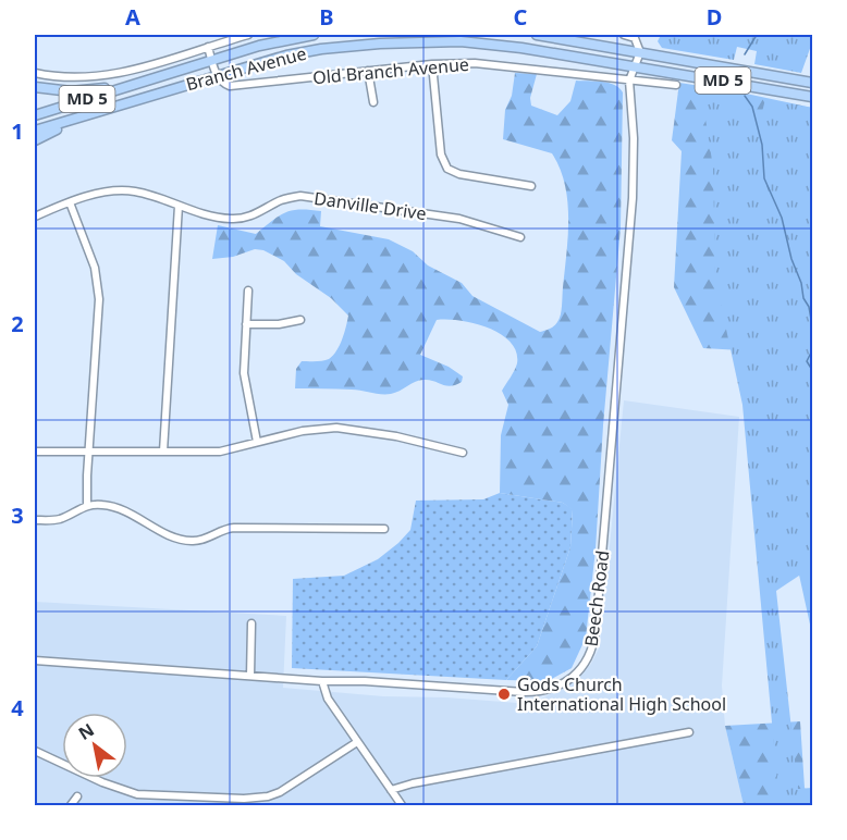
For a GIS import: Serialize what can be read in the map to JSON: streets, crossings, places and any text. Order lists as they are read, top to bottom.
{
  "streets": {
    "highway": ["Branch Avenue", "MD 5"],
    "street": ["Old Branch Avenue", "Danville Drive", "Beech Road"]
  },
  "crossings": [
    ["Branch Avenue", "Old Branch Avenue"],
    ["Branch Avenue", "Beech Road"],
    ["Old Branch Avenue", "Beech Road"],
    ["MD 5", "Beech Road"]
  ],
  "places": ["Gods Church International High School"],
  "north": "top left",
  "grid": {
    "columns": [
      "A",
      "B",
      "C",
      "D"
    ],
    "rows": [
      "1",
      "2",
      "3",
      "4"
    ]
  }
}
